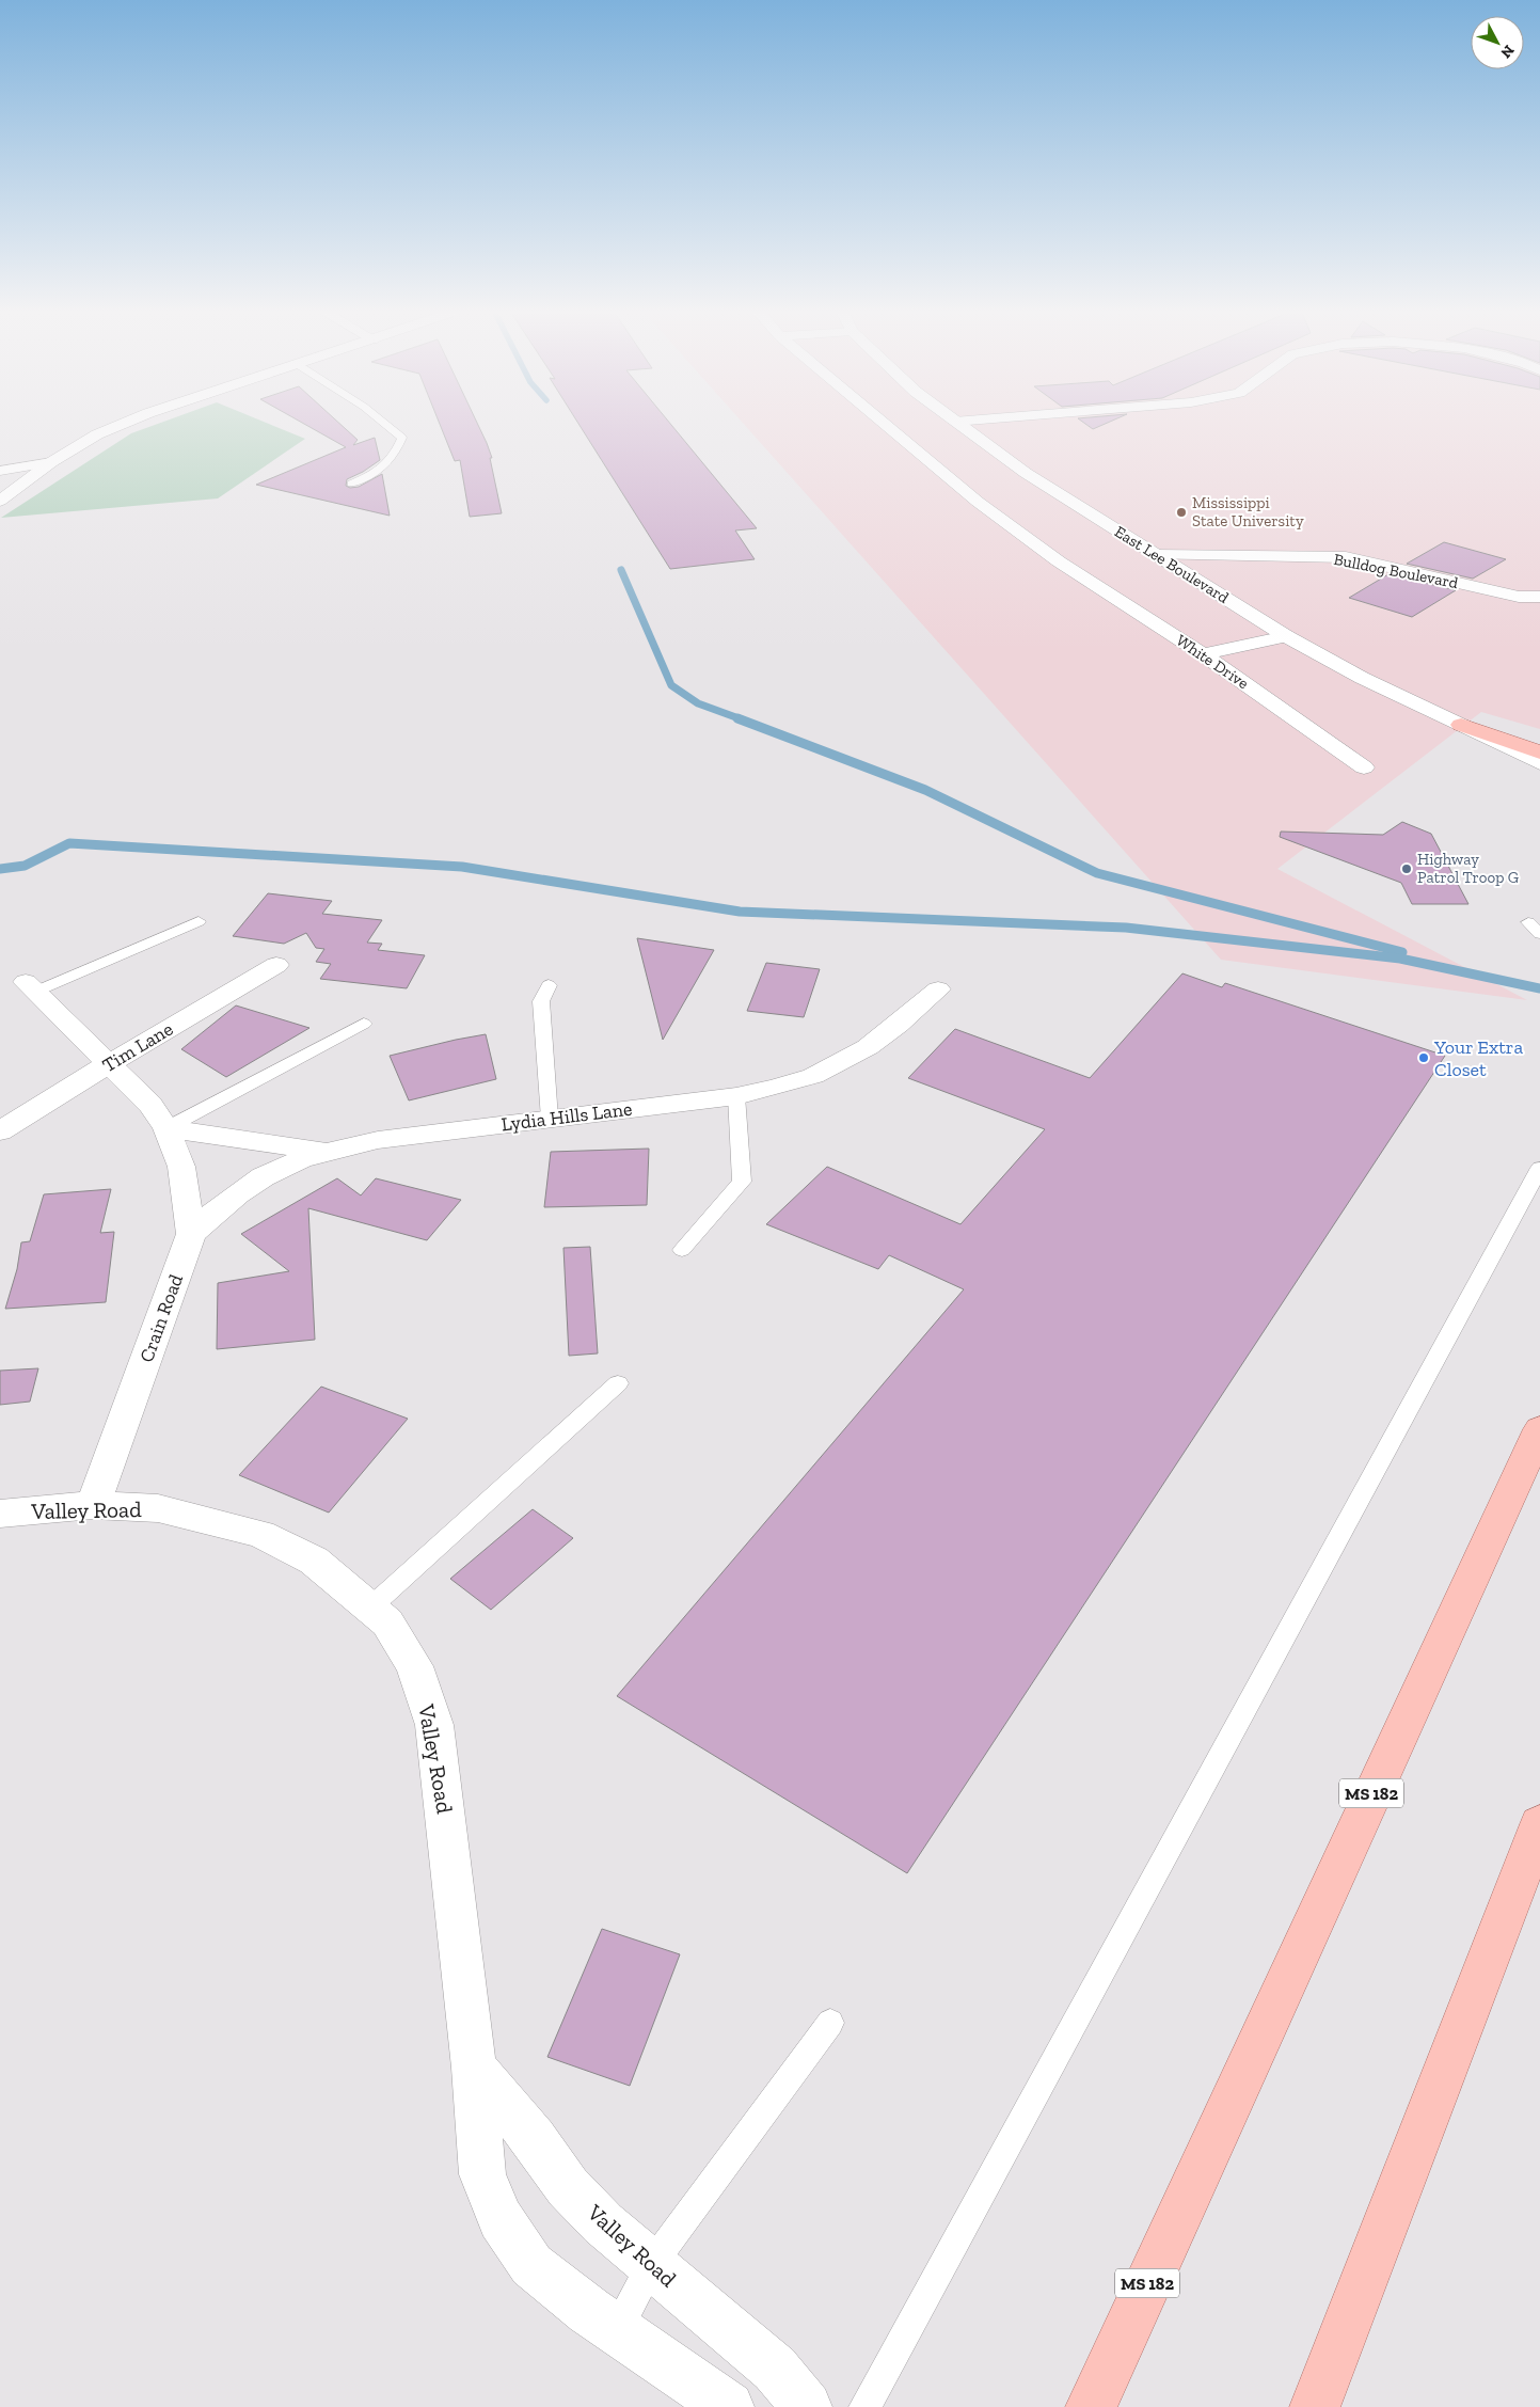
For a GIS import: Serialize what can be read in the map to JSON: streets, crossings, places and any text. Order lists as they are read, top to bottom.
{
  "streets": {
    "main road": ["MS 182"],
    "street": [
      "East Lee Boulevard",
      "Bulldog Boulevard",
      "White Drive",
      "Tim Lane",
      "Lydia Hills Lane",
      "Crain Road",
      "Valley Road"
    ]
  },
  "crossings": [
    ["East Lee Boulevard", "Bulldog Boulevard"],
    ["Tim Lane", "Crain Road"],
    ["Lydia Hills Lane", "Crain Road"],
    ["Crain Road", "Valley Road"]
  ],
  "places": ["Mississippi State University", "Highway Patrol Troop G", "Your Extra Closet"],
  "north": "bottom right"
}
